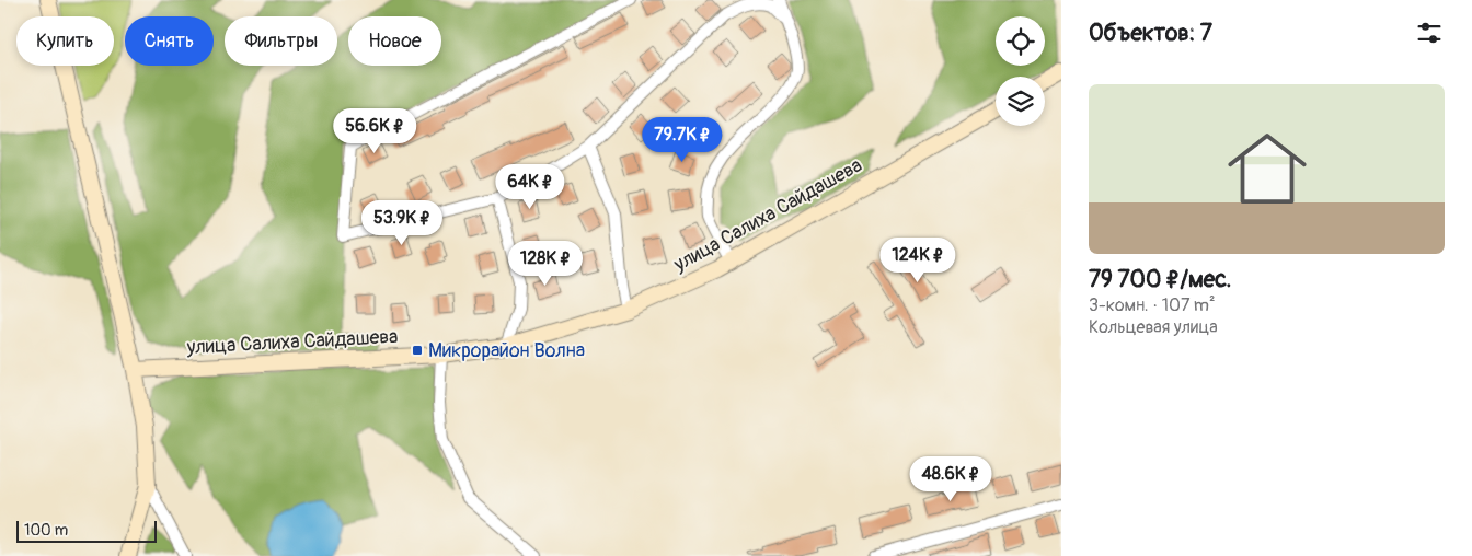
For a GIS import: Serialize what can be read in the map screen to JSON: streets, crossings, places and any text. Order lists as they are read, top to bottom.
{
  "streets": {
    "street": ["улица Салиха Сайдашева"]
  },
  "places": {
    "transit": ["Микрорайон Волна"]
  },
  "scale_bar": "100 m",
  "page": {
    "heading": "Объектов: 7",
    "chip": [
      "Купить",
      "Снять",
      "Фильтры",
      "Новое"
    ],
    "list": [
      {
        "name": "79 700 ₽/мес.",
        "note": "3-комн. · 107 m² · Кольцевая улица"
      }
    ],
    "price": [
      "56.6K ₽",
      "79.7K ₽",
      "64K ₽",
      "53.9K ₽",
      "124K ₽",
      "128K ₽",
      "48.6K ₽"
    ],
    "scale": "100 m"
  }
}
